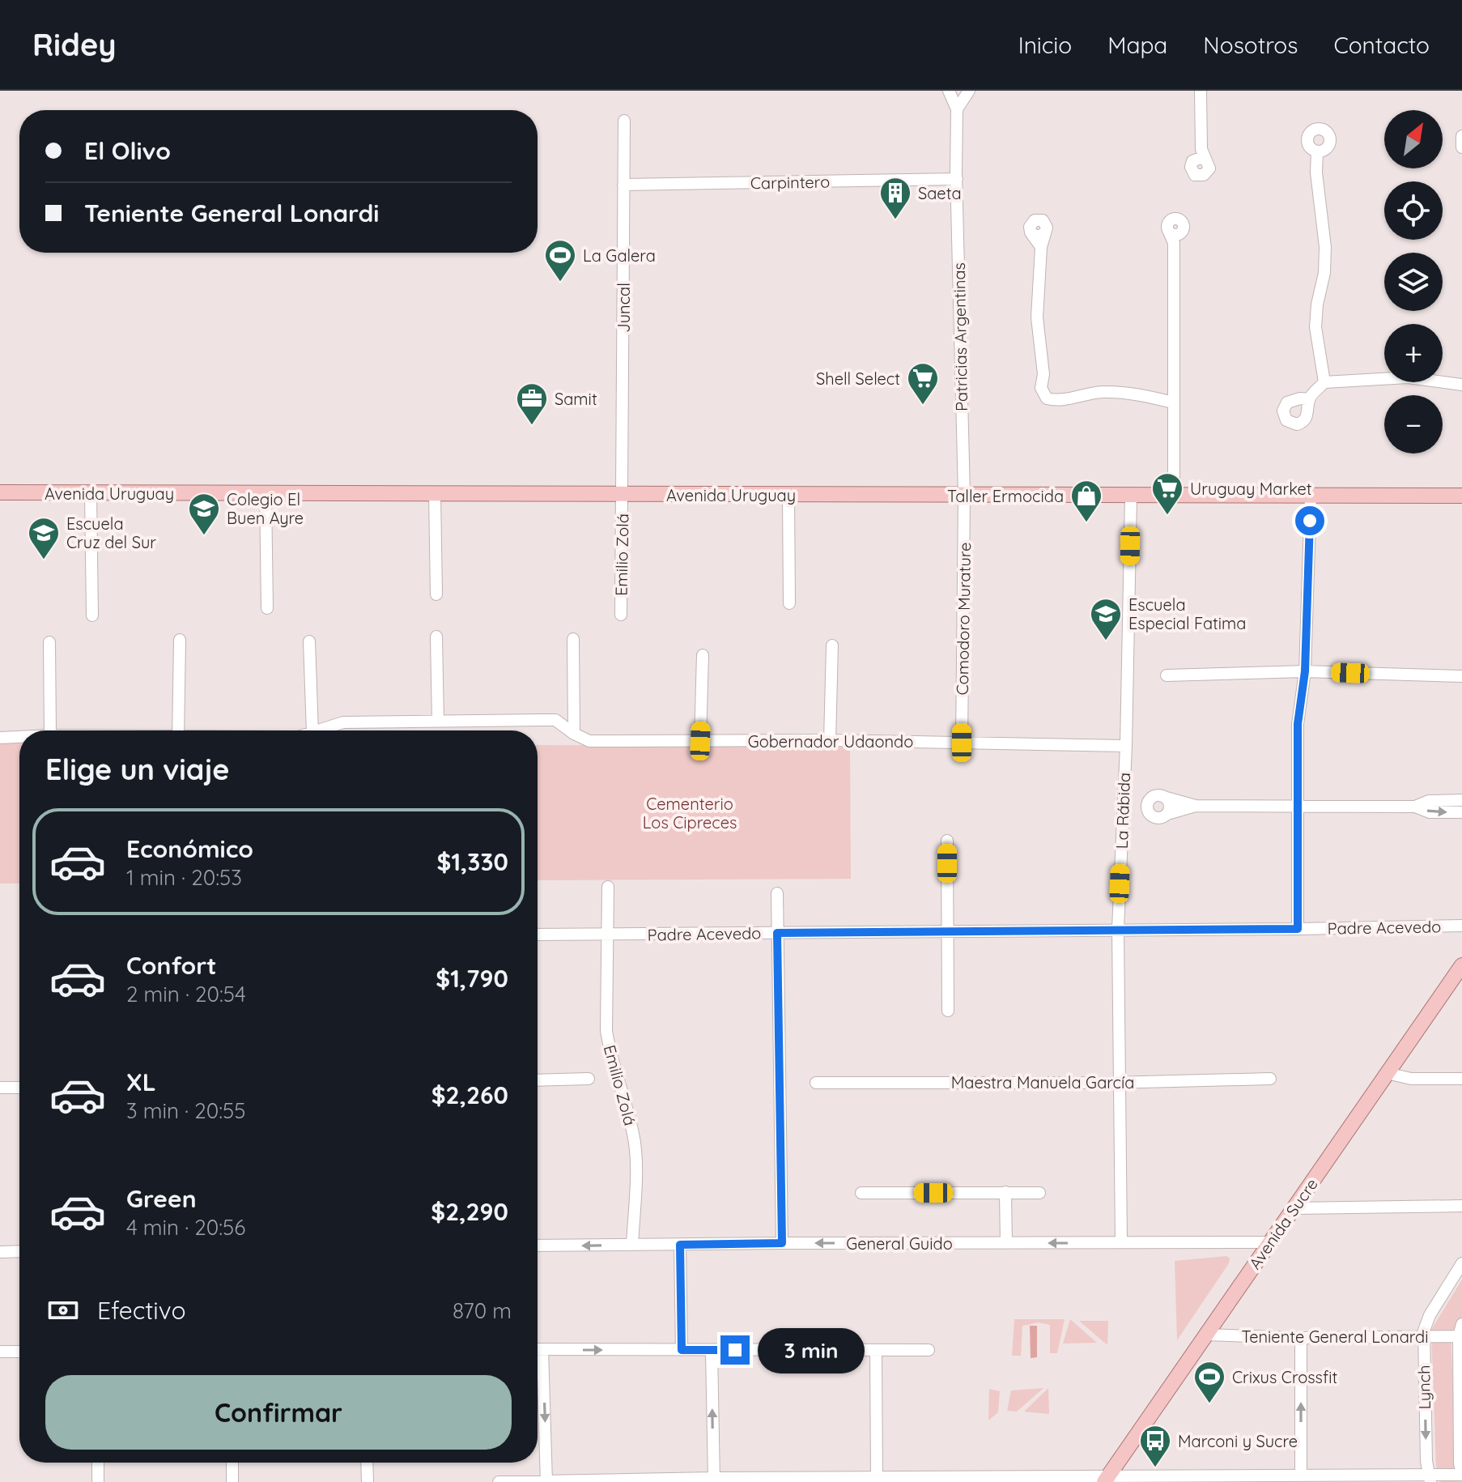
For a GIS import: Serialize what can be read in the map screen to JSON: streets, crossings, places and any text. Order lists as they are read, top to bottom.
{
  "streets": {
    "main road": ["Avenida Uruguay", "Avenida Sucre"],
    "street": [
      "Carpintero",
      "Juncal",
      "Patricias Argentinas",
      "Emilio Zolá",
      "Comodoro Murature",
      "Gobernador Udaondo",
      "La Rábida",
      "Padre Acevedo",
      "Maestra Manuela García",
      "General Guido",
      "Teniente General Lonardi",
      "Lynch"
    ]
  },
  "crossings": [
    ["Carpintero", "Juncal"],
    ["Carpintero", "Patricias Argentinas"],
    ["Juncal", "Avenida Uruguay"],
    ["Juncal", "Emilio Zolá"],
    ["Patricias Argentinas", "Avenida Uruguay"],
    ["Patricias Argentinas", "Comodoro Murature"],
    ["Avenida Uruguay", "Emilio Zolá"],
    ["Avenida Uruguay", "Comodoro Murature"],
    ["Avenida Uruguay", "La Rábida"],
    ["Emilio Zolá", "Padre Acevedo"],
    ["Emilio Zolá", "General Guido"],
    ["Comodoro Murature", "Gobernador Udaondo"],
    ["Gobernador Udaondo", "La Rábida"],
    ["La Rábida", "Padre Acevedo"],
    ["La Rábida", "Maestra Manuela García"],
    ["La Rábida", "General Guido"],
    ["Avenida Sucre", "General Guido"],
    ["Avenida Sucre", "Teniente General Lonardi"],
    ["Teniente General Lonardi", "Lynch"]
  ],
  "parks": ["Cementerio Los Cipreces"],
  "places": {
    "building": ["Saeta"],
    "sports": ["La Galera", "Crixus Crossfit"],
    "supermarket": ["Shell Select", "Uruguay Market"],
    "office": ["Samit"],
    "shop": ["Taller Ermocida"],
    "school or university": ["Colegio El Buen Ayre", "Escuela Cruz del Sur", "Escuela Especial Fatima"],
    "bus stop": ["Marconi y Sucre"]
  },
  "north": "top right",
  "page": {
    "header": "Ridey",
    "nav": [
      "Inicio",
      "Mapa",
      "Nosotros",
      "Contacto"
    ],
    "map_buttons": ["+", "−"],
    "banner": ["El Olivo", "Teniente General Lonardi"],
    "heading": "Elige un viaje",
    "list": [
      {
        "name": "Económico",
        "note": "1 min · 20:53",
        "value": "$1,330"
      },
      {
        "name": "Confort",
        "note": "2 min · 20:54",
        "value": "$1,790"
      },
      {
        "name": "XL",
        "note": "3 min · 20:55",
        "value": "$2,260"
      },
      {
        "name": "Green",
        "note": "4 min · 20:56",
        "value": "$2,290"
      }
    ],
    "pay": ["Efectivo", "870 m"],
    "bubble": "3 min",
    "buttons": "Confirmar"
  }
}
